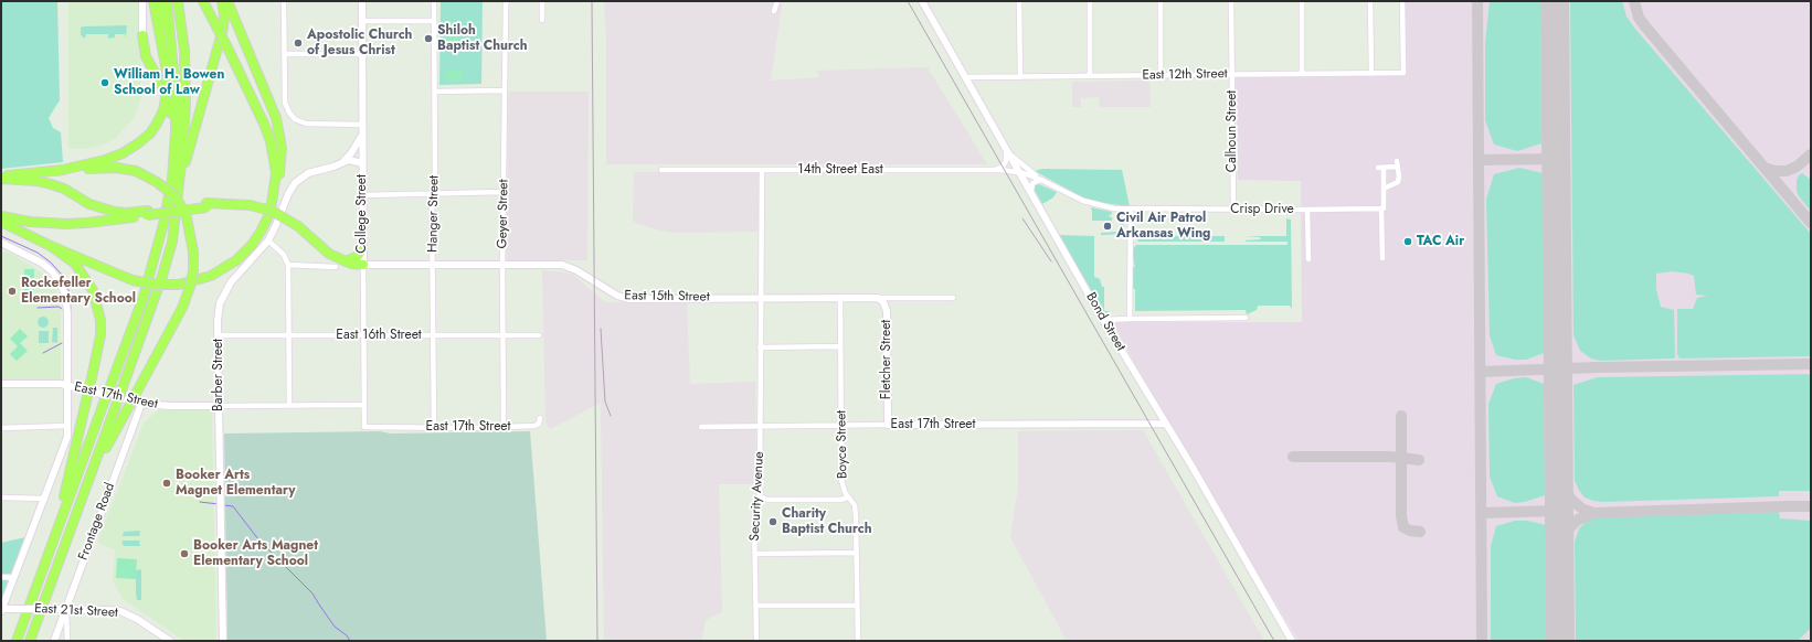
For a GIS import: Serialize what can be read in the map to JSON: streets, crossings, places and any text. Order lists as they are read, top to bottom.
{
  "streets": {
    "street": [
      "East 12th Street",
      "Calhoun Street",
      "14th Street East",
      "Crisp Drive",
      "College Street",
      "Hanger Street",
      "Geyer Street",
      "East 15th Street",
      "Bond Street",
      "East 16th Street",
      "Fletcher Street",
      "Barber Street",
      "East 17th Street",
      "Boyce Street",
      "Security Avenue",
      "Frontage Road",
      "East 21st Street"
    ]
  },
  "crossings": [
    ["East 12th Street", "Calhoun Street"],
    ["East 12th Street", "Bond Street"],
    ["Calhoun Street", "Crisp Drive"],
    ["14th Street East", "Crisp Drive"],
    ["14th Street East", "Bond Street"],
    ["14th Street East", "Security Avenue"],
    ["Crisp Drive", "Bond Street"],
    ["College Street", "East 15th Street"],
    ["College Street", "East 16th Street"],
    ["College Street", "Barber Street"],
    ["College Street", "East 17th Street"],
    ["Hanger Street", "East 15th Street"],
    ["Hanger Street", "East 16th Street"],
    ["Hanger Street", "East 17th Street"],
    ["Geyer Street", "East 15th Street"],
    ["Geyer Street", "East 16th Street"],
    ["Geyer Street", "East 17th Street"],
    ["East 15th Street", "Fletcher Street"],
    ["East 15th Street", "Boyce Street"],
    ["East 15th Street", "Security Avenue"],
    ["Bond Street", "East 17th Street"],
    ["East 16th Street", "Barber Street"],
    ["Fletcher Street", "East 17th Street"],
    ["Barber Street", "East 17th Street"],
    ["East 17th Street", "Boyce Street"],
    ["East 17th Street", "Security Avenue"],
    ["East 17th Street", "Frontage Road"],
    ["Frontage Road", "East 21st Street"]
  ],
  "places": [
    "Shiloh Baptist Church",
    "Apostolic Church of Jesus Christ",
    "William H. Bowen School of Law",
    "Civil Air Patrol Arkansas Wing",
    "TAC Air",
    "Rockefeller Elementary School",
    "Booker Arts Magnet Elementary",
    "Charity Baptist Church",
    "Booker Arts Magnet Elementary School"
  ]
}
